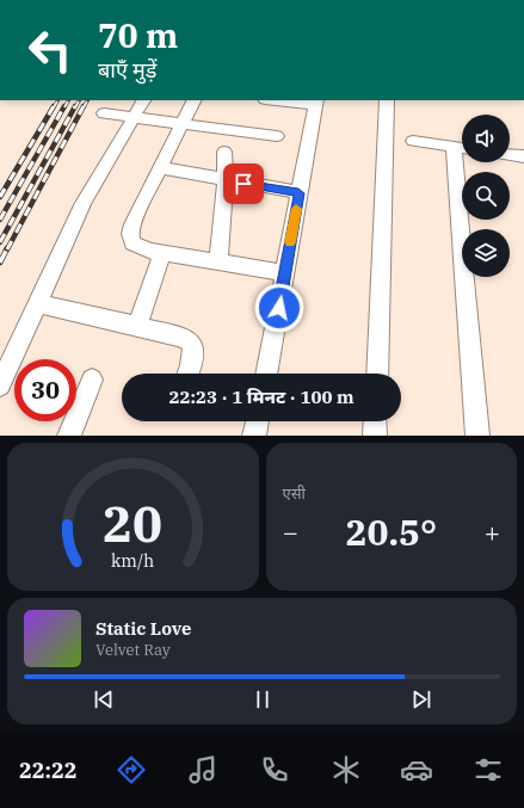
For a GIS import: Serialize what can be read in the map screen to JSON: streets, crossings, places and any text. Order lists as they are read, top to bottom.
{
  "page": {
    "turn": ["70 m", "बाएँ मुड़ें"],
    "limit": "30",
    "trip": "22:23 · 1 मिनट · 100 m",
    "tile": "एसी",
    "heat": ["−", "20.5°", "+"],
    "song": ["Static Love", "Velvet Ray"],
    "tabs": "22:22",
    "gauge": ["20", "km/h"]
  }
}
